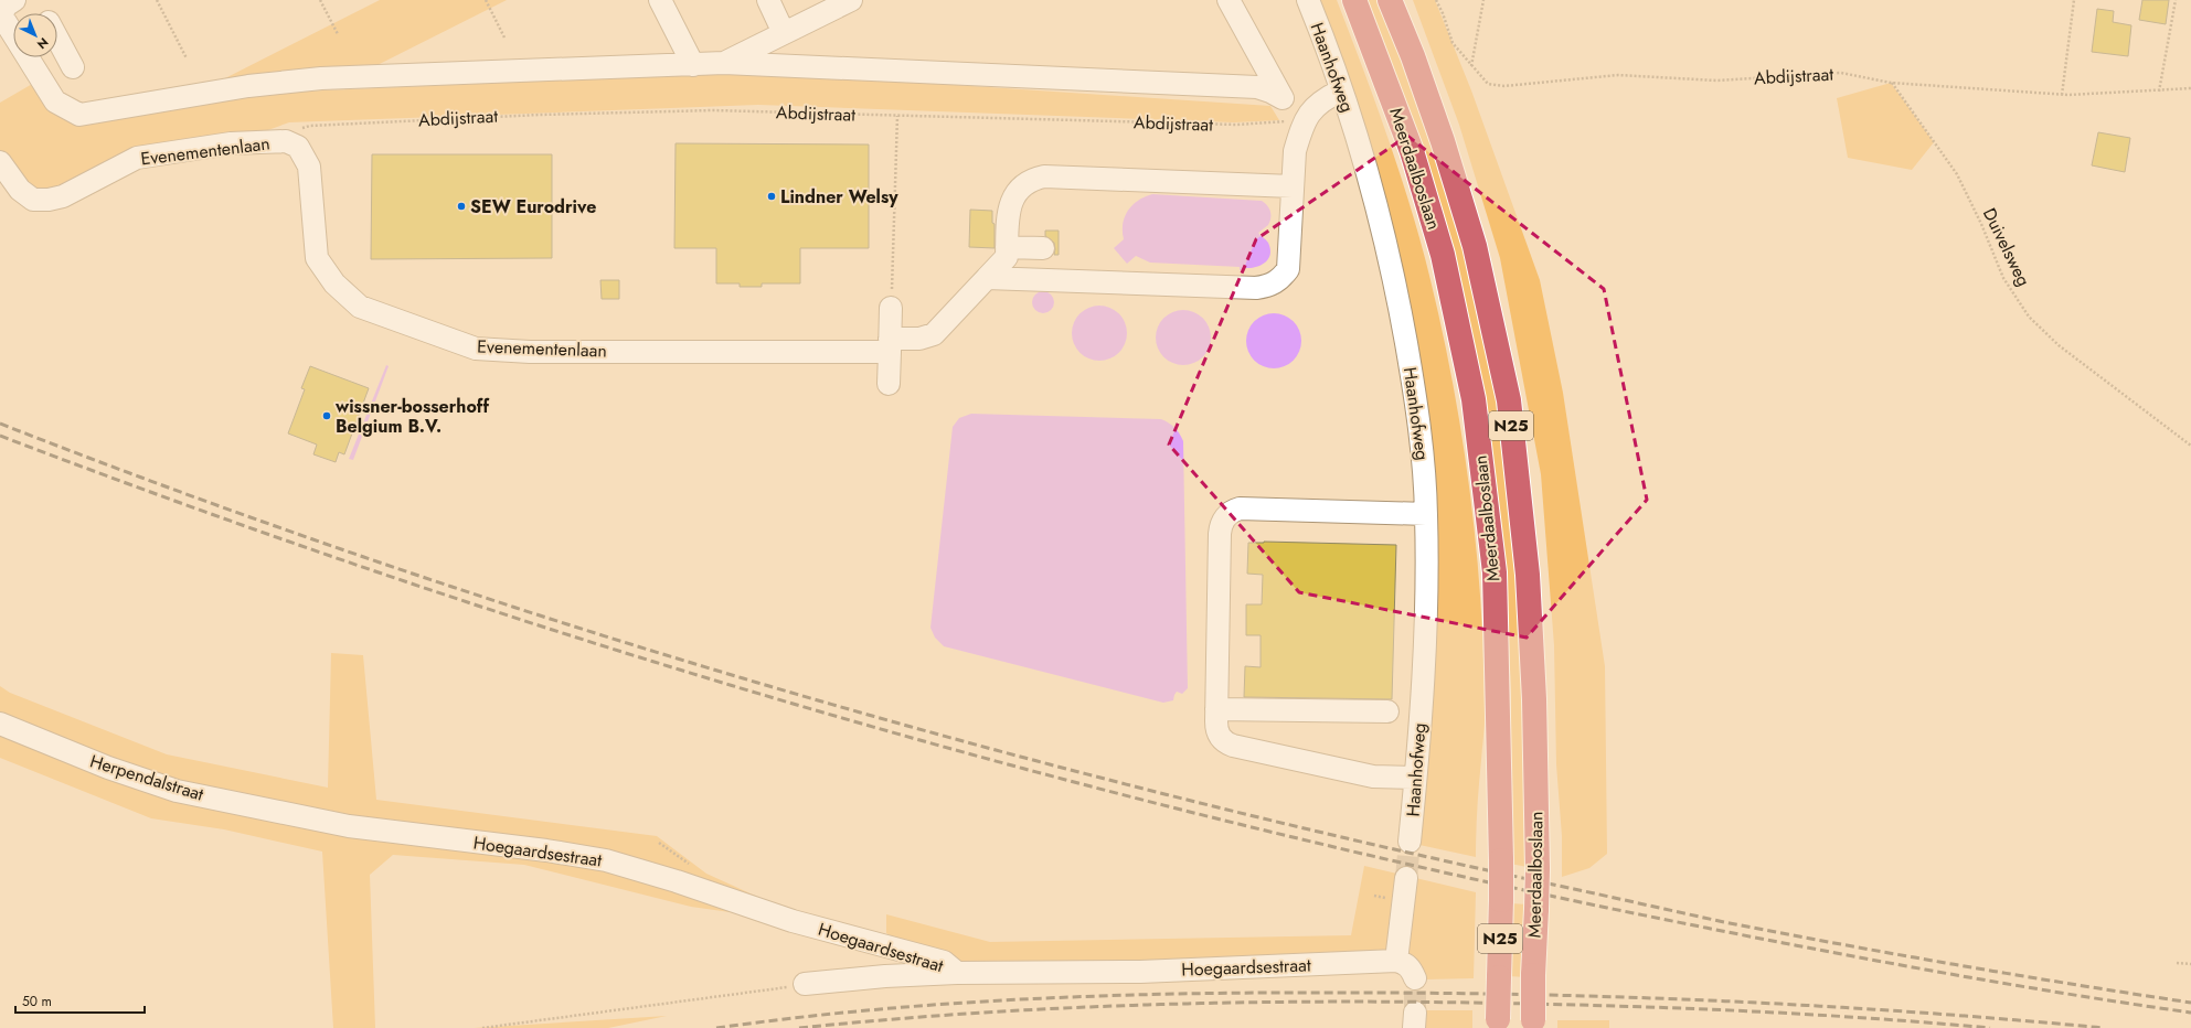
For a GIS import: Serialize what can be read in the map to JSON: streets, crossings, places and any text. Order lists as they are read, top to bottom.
{
  "streets": {
    "highway": ["Meerdaalboslaan", "N25"],
    "street": [
      "Haanhofweg",
      "Evenementenlaan",
      "Herpendalstraat",
      "Hoegaardsestraat"
    ],
    "path": ["Abdijstraat", "Duivelsweg"]
  },
  "crossings": [
    ["Abdijstraat", "Evenementenlaan"],
    ["Abdijstraat", "Duivelsweg"],
    ["Herpendalstraat", "Hoegaardsestraat"]
  ],
  "places": ["Lindner Welsy", "SEW Eurodrive", "wissner-bosserhoff Belgium B.V."],
  "scale_bar": "50 m",
  "north": "bottom right"
}
